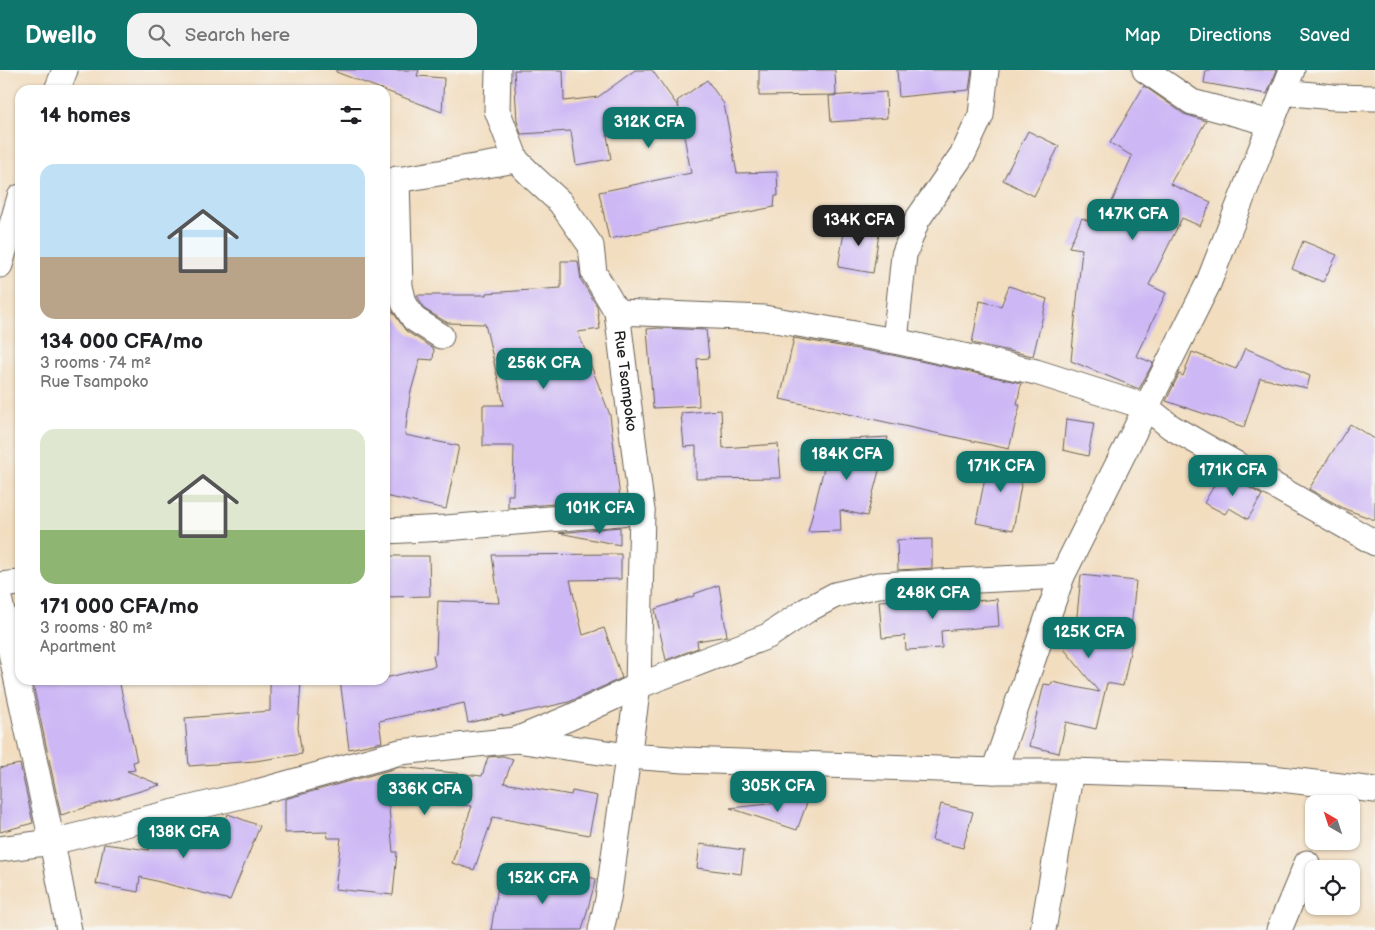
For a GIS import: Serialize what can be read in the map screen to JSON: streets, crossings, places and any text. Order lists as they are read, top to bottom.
{
  "streets": {
    "street": ["Rue Tsampoko"]
  },
  "north": "top left",
  "page": {
    "header": "Dwello",
    "search": "Search here",
    "nav": ["Map", "Directions", "Saved"],
    "heading": "14 homes",
    "price": [
      "312K CFA",
      "147K CFA",
      "134K CFA",
      "256K CFA",
      "184K CFA",
      "171K CFA",
      "171K CFA",
      "101K CFA",
      "248K CFA",
      "125K CFA",
      "305K CFA",
      "336K CFA",
      "138K CFA",
      "152K CFA"
    ],
    "list": [
      {
        "name": "134 000 CFA/mo",
        "note": "3 rooms · 74 m² · Rue Tsampoko"
      },
      {
        "name": "171 000 CFA/mo",
        "note": "3 rooms · 80 m² · Apartment"
      }
    ]
  }
}
